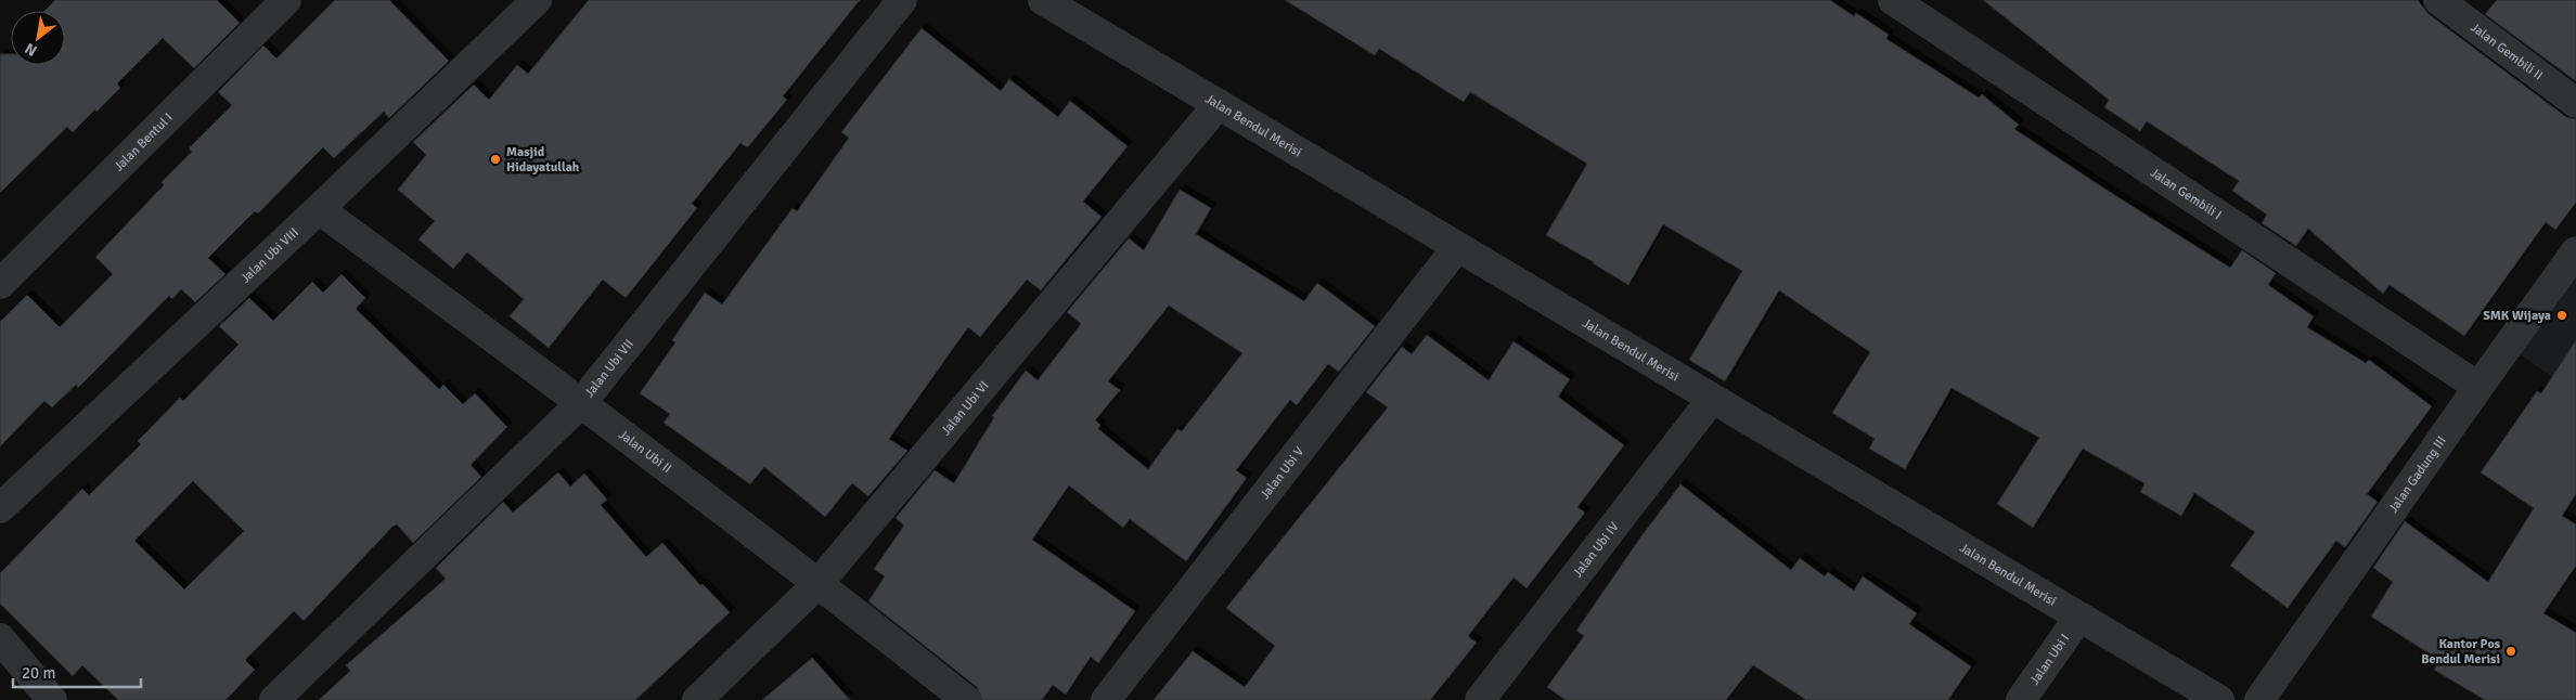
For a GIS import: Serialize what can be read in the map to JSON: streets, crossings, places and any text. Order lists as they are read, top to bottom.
{
  "streets": {
    "street": [
      "Jalan Gembili II",
      "Jalan Bendul Merisi",
      "Jalan Bentul I",
      "Jalan Gembili I",
      "Jalan Ubi VIII",
      "Jalan Ubi VII",
      "Jalan Ubi VI",
      "Jalan Ubi II",
      "Jalan Ubi V",
      "Jalan Gadung III",
      "Jalan Ubi IV",
      "Jalan Ubi I"
    ]
  },
  "crossings": [
    ["Jalan Bendul Merisi", "Jalan Ubi VI"],
    ["Jalan Bendul Merisi", "Jalan Ubi V"],
    ["Jalan Bendul Merisi", "Jalan Ubi IV"],
    ["Jalan Bendul Merisi", "Jalan Ubi I"],
    ["Jalan Gembili I", "Jalan Gadung III"],
    ["Jalan Ubi VIII", "Jalan Ubi II"],
    ["Jalan Ubi VII", "Jalan Ubi II"],
    ["Jalan Ubi VI", "Jalan Ubi II"]
  ],
  "places": ["Masjid Hidayatullah", "SMK Wijaya", "Kantor Pos Bendul Merisi"],
  "scale_bar": "20 m",
  "north": "bottom left"
}
